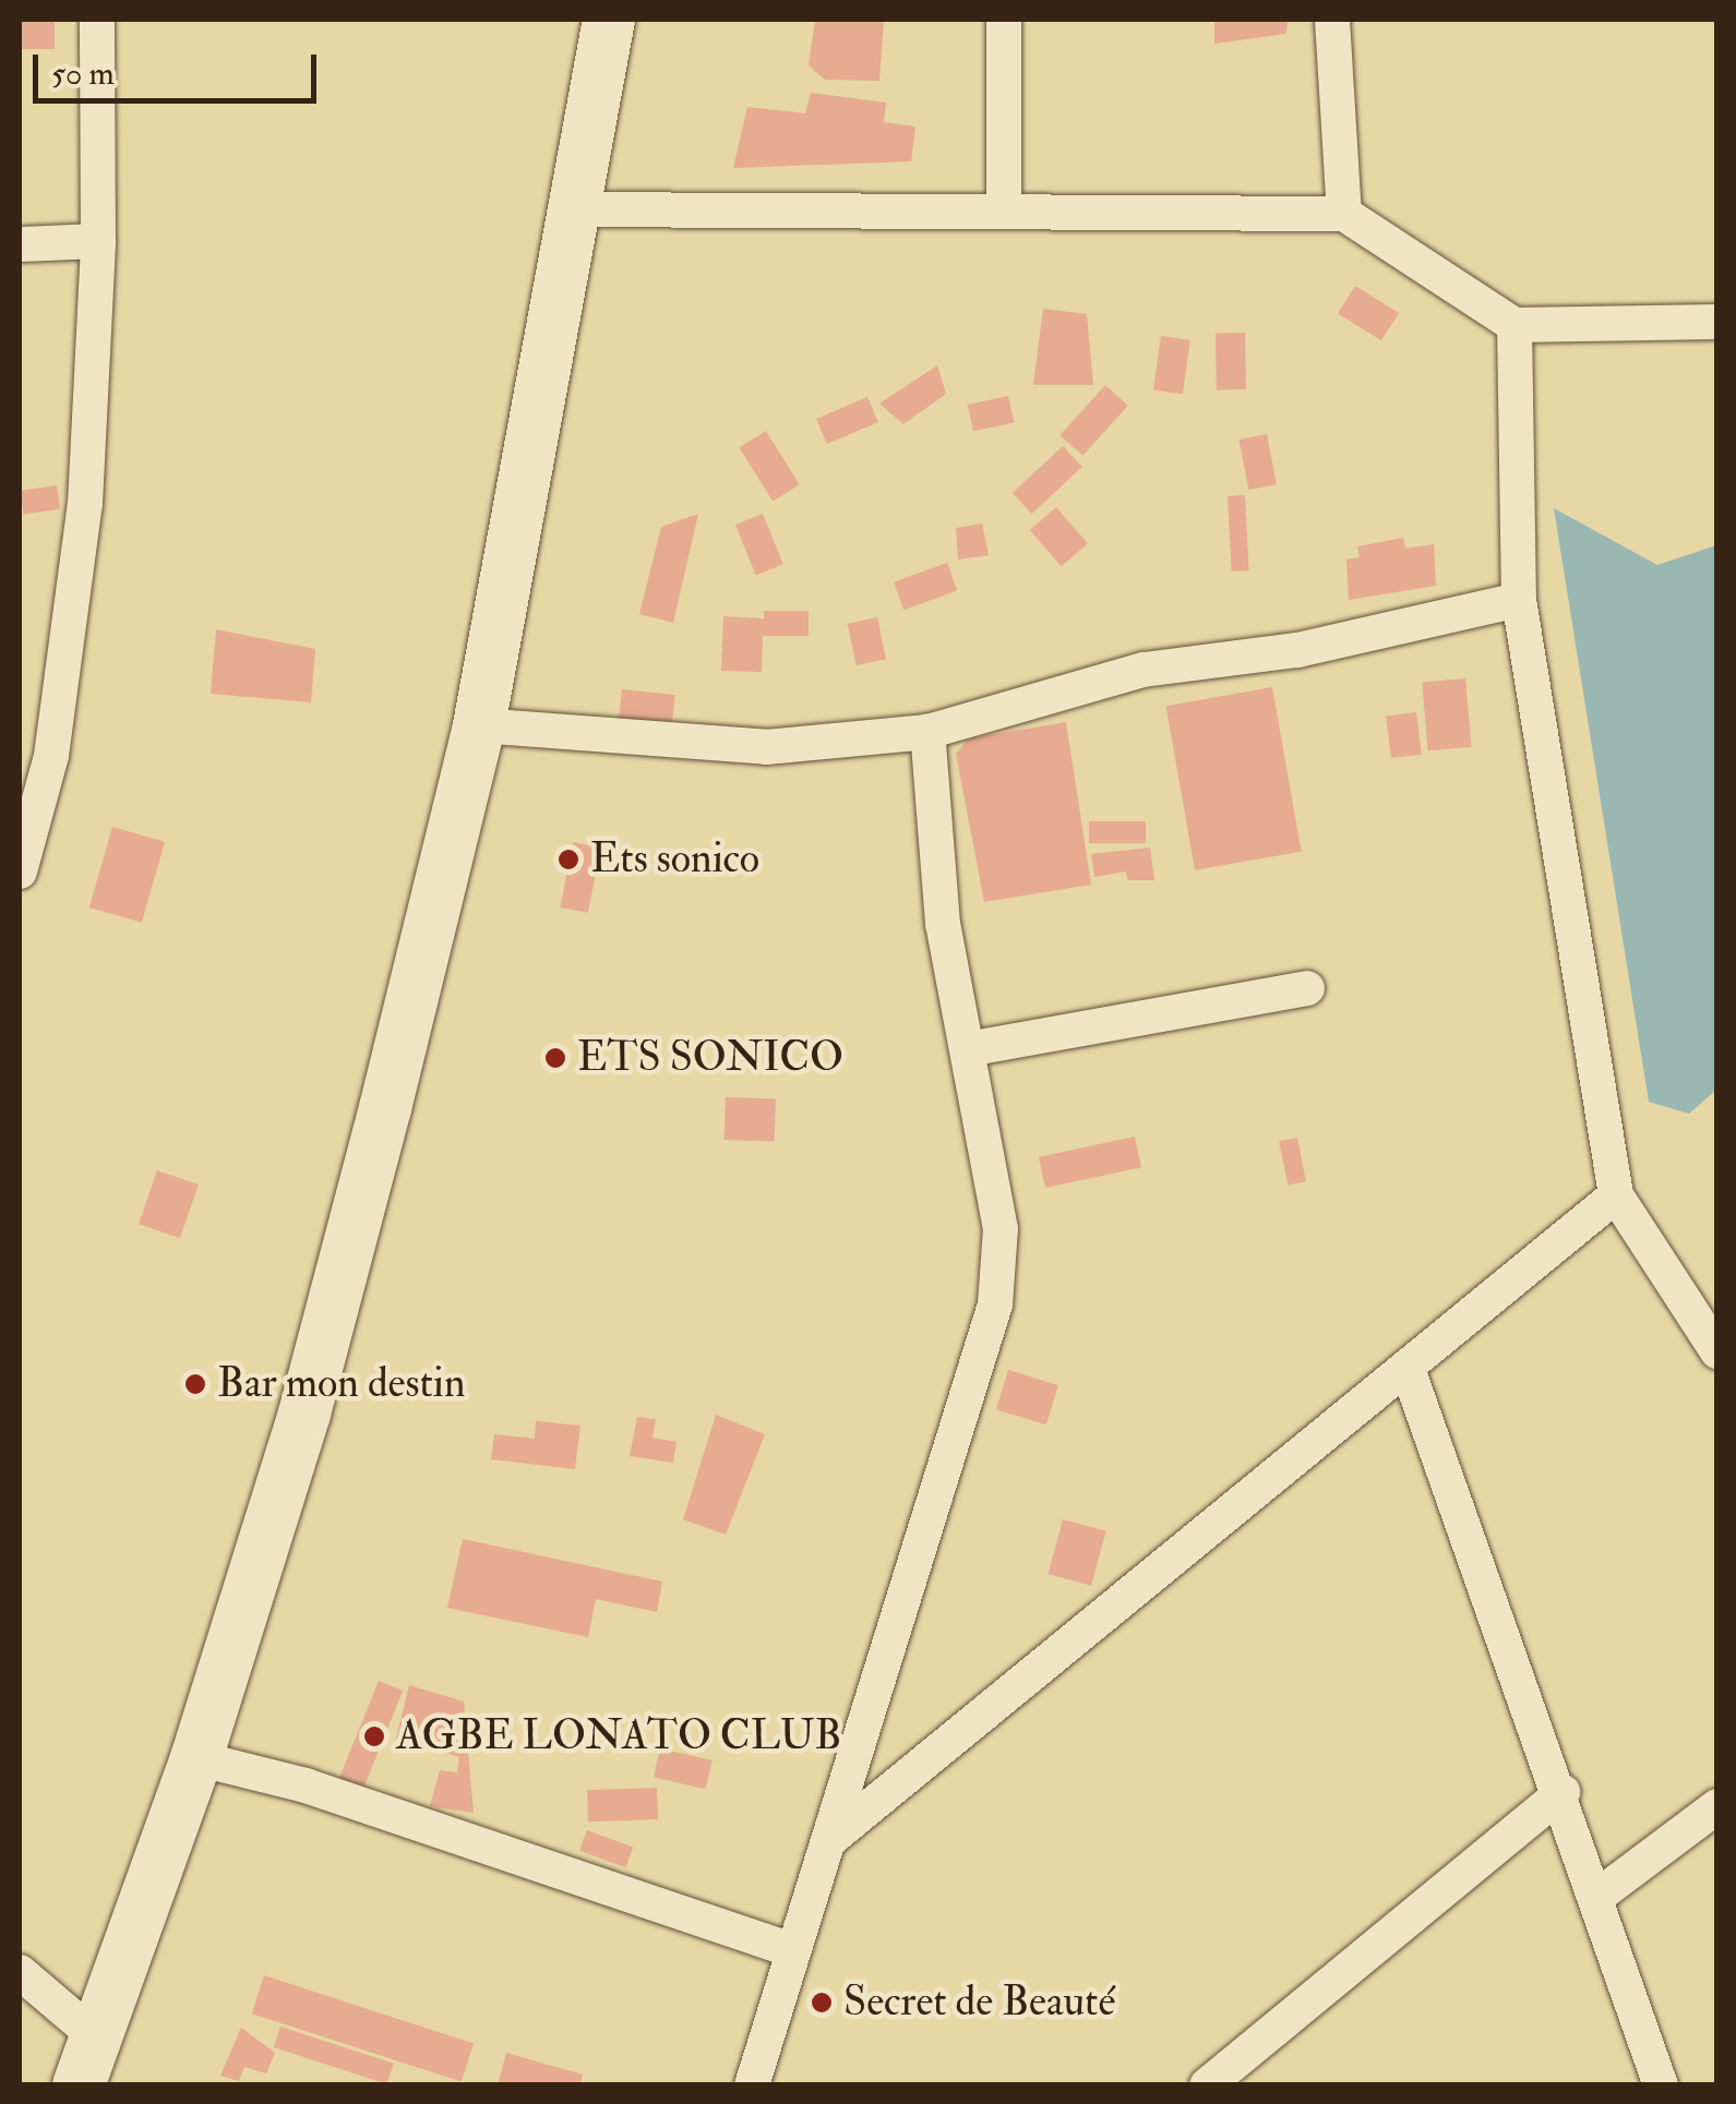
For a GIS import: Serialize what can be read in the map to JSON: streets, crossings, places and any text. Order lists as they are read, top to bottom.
{
  "places": [
    "Ets sonico",
    "ETS SONICO",
    "Bar mon destin",
    "AGBE LONATO CLUB",
    "Secret de Beauté"
  ],
  "scale_bar": "50 m"
}
